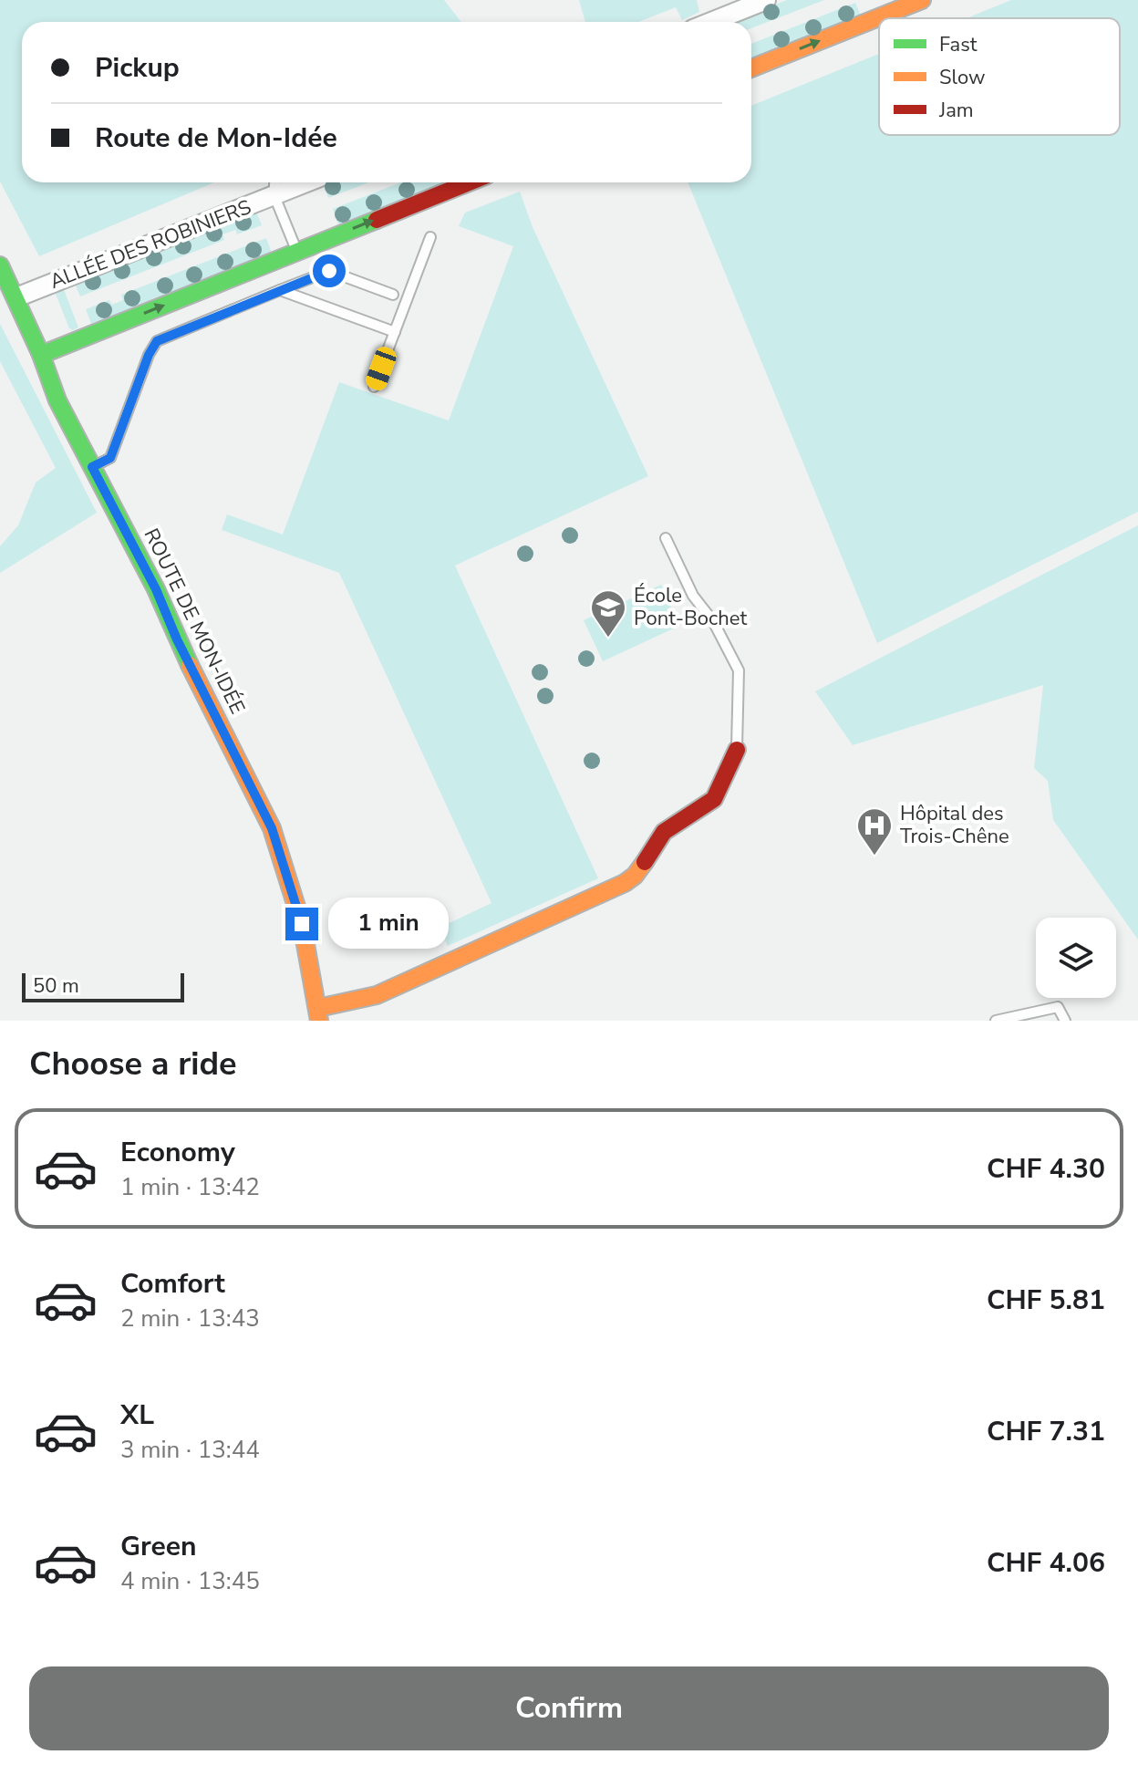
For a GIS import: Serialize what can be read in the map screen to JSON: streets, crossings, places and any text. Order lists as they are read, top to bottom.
{
  "streets": {
    "street": ["ALLÉE DES ROBINIERS", "ROUTE DE MON-IDÉE"]
  },
  "crossings": [
    ["ALLÉE DES ROBINIERS", "ROUTE DE MON-IDÉE"]
  ],
  "places": {
    "school or university": ["École Pont-Bochet"],
    "hospital": ["Hôpital des Trois-Chêne"]
  },
  "legend": ["Fast", "Slow", "Jam"],
  "scale_bar": "50 m",
  "page": {
    "banner": ["Pickup", "Route de Mon-Idée"],
    "bubble": "1 min",
    "scale": "50 m",
    "heading": "Choose a ride",
    "list": [
      {
        "name": "Economy",
        "note": "1 min · 13:42",
        "value": "CHF 4.30"
      },
      {
        "name": "Comfort",
        "note": "2 min · 13:43",
        "value": "CHF 5.81"
      },
      {
        "name": "XL",
        "note": "3 min · 13:44",
        "value": "CHF 7.31"
      },
      {
        "name": "Green",
        "note": "4 min · 13:45",
        "value": "CHF 4.06"
      }
    ],
    "buttons": "Confirm"
  }
}
